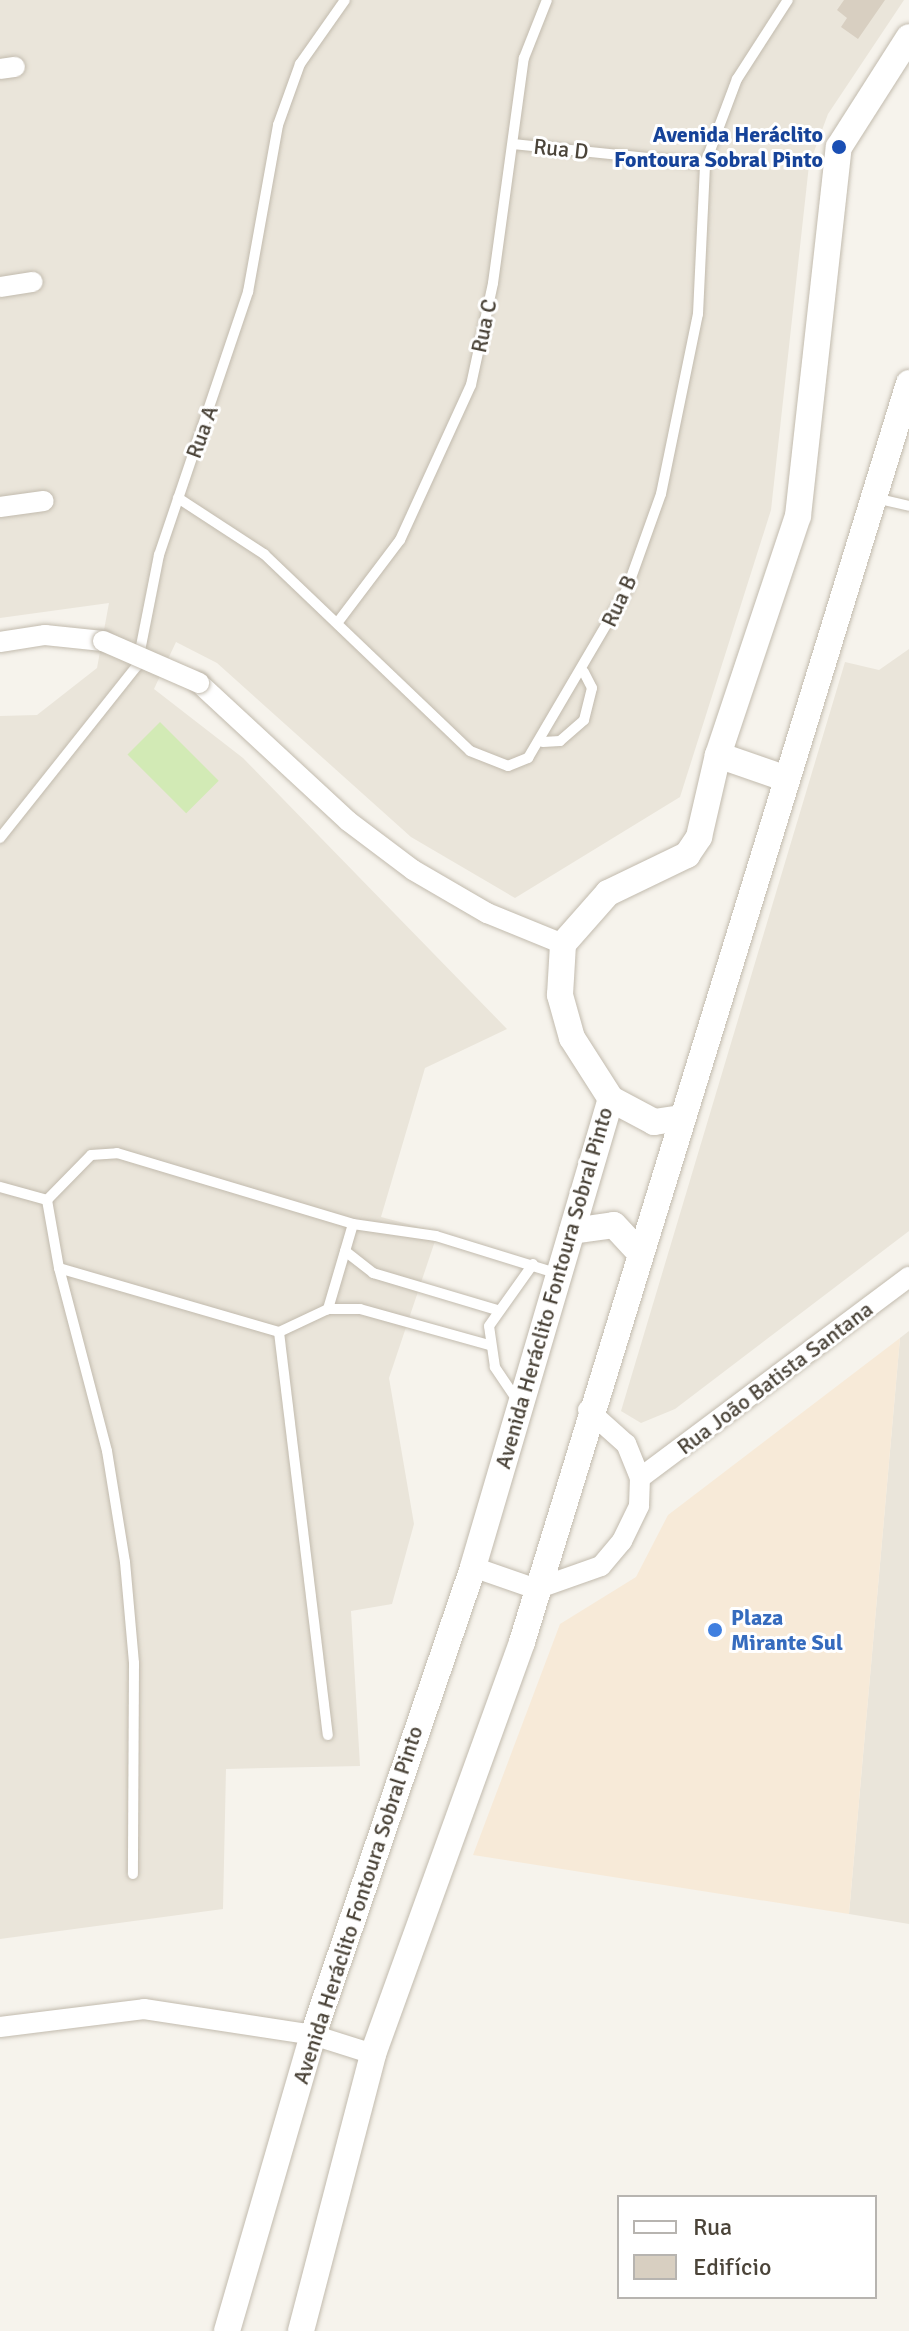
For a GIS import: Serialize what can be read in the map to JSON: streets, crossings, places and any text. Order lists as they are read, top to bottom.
{
  "streets": {
    "street": ["Avenida Heráclito Fontoura Sobral Pinto", "Rua João Batista Santana"],
    "lane": [
      "Rua D",
      "Rua C",
      "Rua A",
      "Rua B"
    ]
  },
  "crossings": [
    ["Rua D", "Rua C"],
    ["Rua D", "Rua B"],
    ["Rua C", "Rua B"],
    ["Rua A", "Rua B"]
  ],
  "places": ["Avenida Heráclito Fontoura Sobral Pinto", "Plaza Mirante Sul"],
  "legend": ["Rua", "Edifício"]
}
